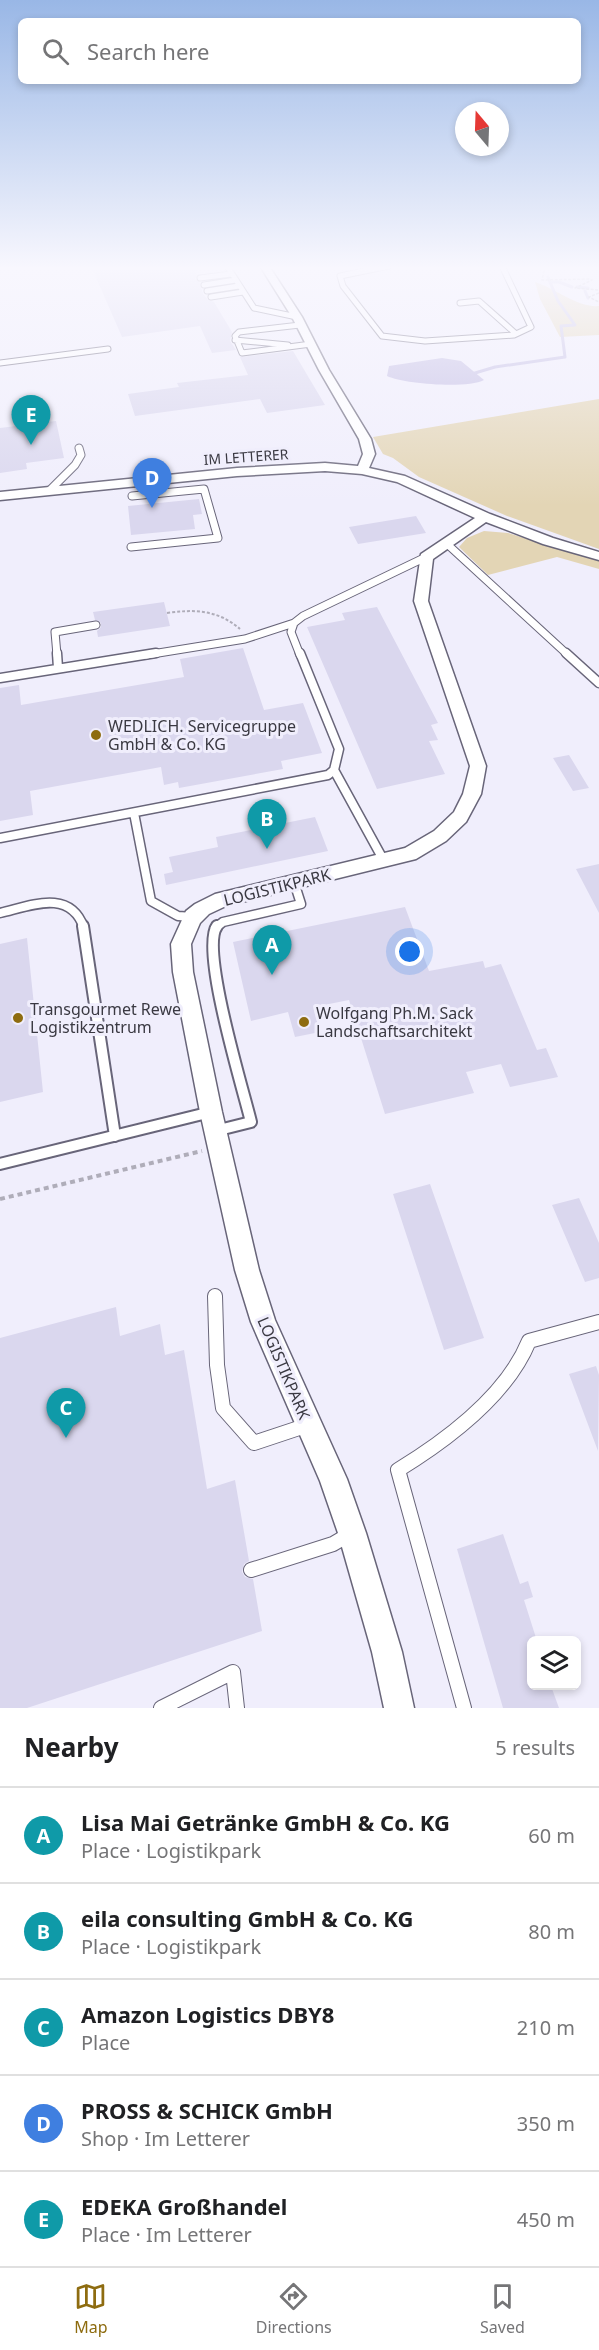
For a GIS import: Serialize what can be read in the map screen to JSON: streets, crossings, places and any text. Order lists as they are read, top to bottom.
{
  "streets": {
    "street": ["IM LETTERER", "LOGISTIKPARK"]
  },
  "places": ["WEDLICH. Servicegruppe GmbH & Co. KG", "Transgourmet Rewe Logistikzentrum", "Wolfgang Ph.M. Sack Landschaftsarchitekt"],
  "north": "top",
  "page": {
    "search": "Search here",
    "pins": [
      "E",
      "D",
      "B",
      "A",
      "C"
    ],
    "heading": ["Nearby", "5 results"],
    "list": [
      {
        "mark": "A",
        "name": "Lisa Mai Getränke GmbH & Co. KG",
        "note": "Place · Logistikpark",
        "value": "60 m"
      },
      {
        "mark": "B",
        "name": "eila consulting GmbH & Co. KG",
        "note": "Place · Logistikpark",
        "value": "80 m"
      },
      {
        "mark": "C",
        "name": "Amazon Logistics DBY8",
        "note": "Place",
        "value": "210 m"
      },
      {
        "mark": "D",
        "name": "PROSS & SCHICK GmbH",
        "note": "Shop · Im Letterer",
        "value": "350 m"
      },
      {
        "mark": "E",
        "name": "EDEKA Großhandel",
        "note": "Place · Im Letterer",
        "value": "450 m"
      }
    ],
    "nav": ["Map", "Directions", "Saved"]
  }
}
